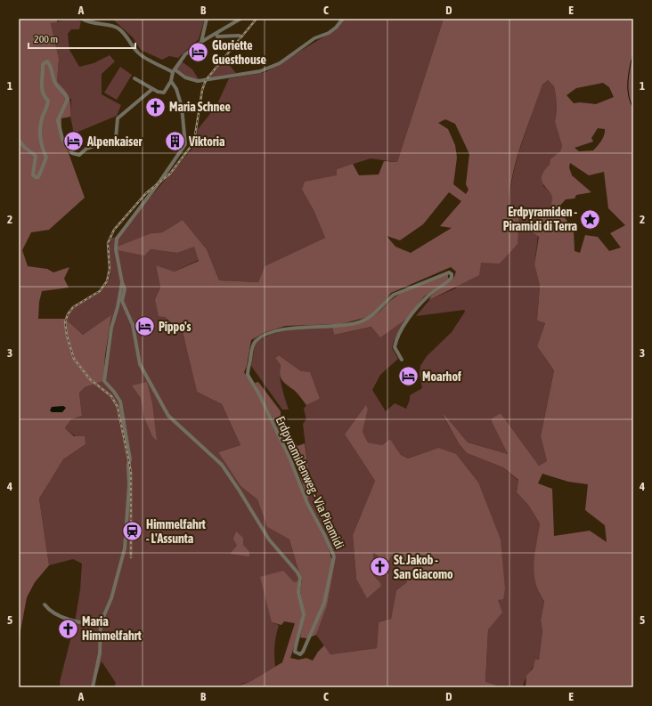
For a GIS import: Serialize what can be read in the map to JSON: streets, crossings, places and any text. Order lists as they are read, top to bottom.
{
  "streets": {
    "street": ["Erdpyramidenweg - Via Piramidi"]
  },
  "places": {
    "hotel": [
      "Gloriette Guesthouse",
      "Alpenkaiser",
      "Pippo's",
      "Moarhof"
    ],
    "church": ["Maria Schnee", "St. Jakob - San Giacomo", "Maria Himmelfahrt"],
    "building": ["Viktoria"],
    "place": ["Erdpyramiden - Piramidi di Terra"],
    "station": ["Himmelfahrt - L'Assunta"]
  },
  "scale_bar": "200 m",
  "grid": {
    "columns": [
      "A",
      "B",
      "C",
      "D",
      "E"
    ],
    "rows": [
      "1",
      "2",
      "3",
      "4",
      "5"
    ]
  }
}
